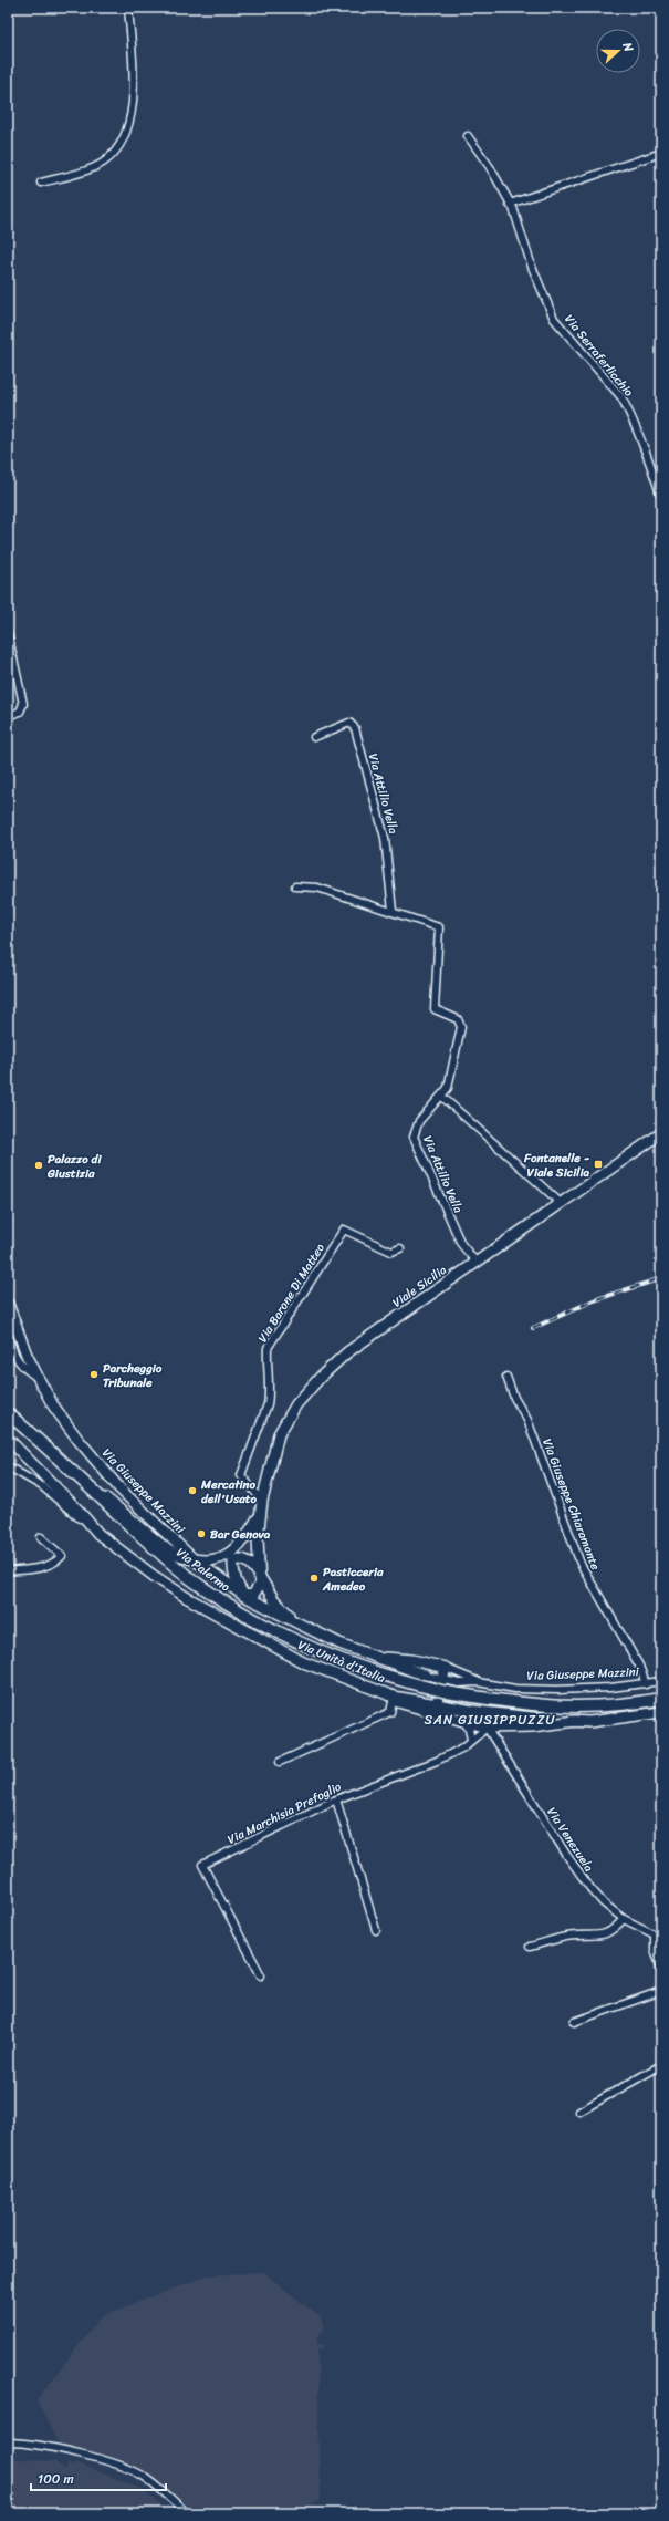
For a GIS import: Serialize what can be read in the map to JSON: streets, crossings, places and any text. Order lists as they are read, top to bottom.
{
  "streets": {
    "main road": ["Via Palermo"],
    "street": [
      "Via Serraferlicchio",
      "Via Attilio Vella",
      "Viale Sicilia",
      "Via Barone Di Matteo",
      "Via Giuseppe Mazzini",
      "Via Giuseppe Chiaramonte",
      "Via Unità d'Italia",
      "Via Marchisia Prefoglio",
      "Via Venezuela"
    ]
  },
  "crossings": [
    ["Via Attilio Vella", "Viale Sicilia"],
    ["Viale Sicilia", "Via Barone Di Matteo"],
    ["Viale Sicilia", "Via Giuseppe Mazzini"],
    ["Via Giuseppe Mazzini", "Via Giuseppe Chiaramonte"],
    ["Via Unità d'Italia", "Via Marchisia Prefoglio"],
    ["Via Unità d'Italia", "Via Venezuela"],
    ["Via Marchisia Prefoglio", "Via Venezuela"]
  ],
  "districts": ["SAN GIUSIPPUZZU"],
  "places": {
    "transit": ["Fontanelle - Viale Sicilia"],
    "other": [
      "Palazzo di Giustizia",
      "Parcheggio Tribunale",
      "Mercatino dell'Usato",
      "Bar Genova",
      "Pasticceria Amedeo"
    ]
  },
  "scale_bar": "100 m",
  "north": "right"
}
